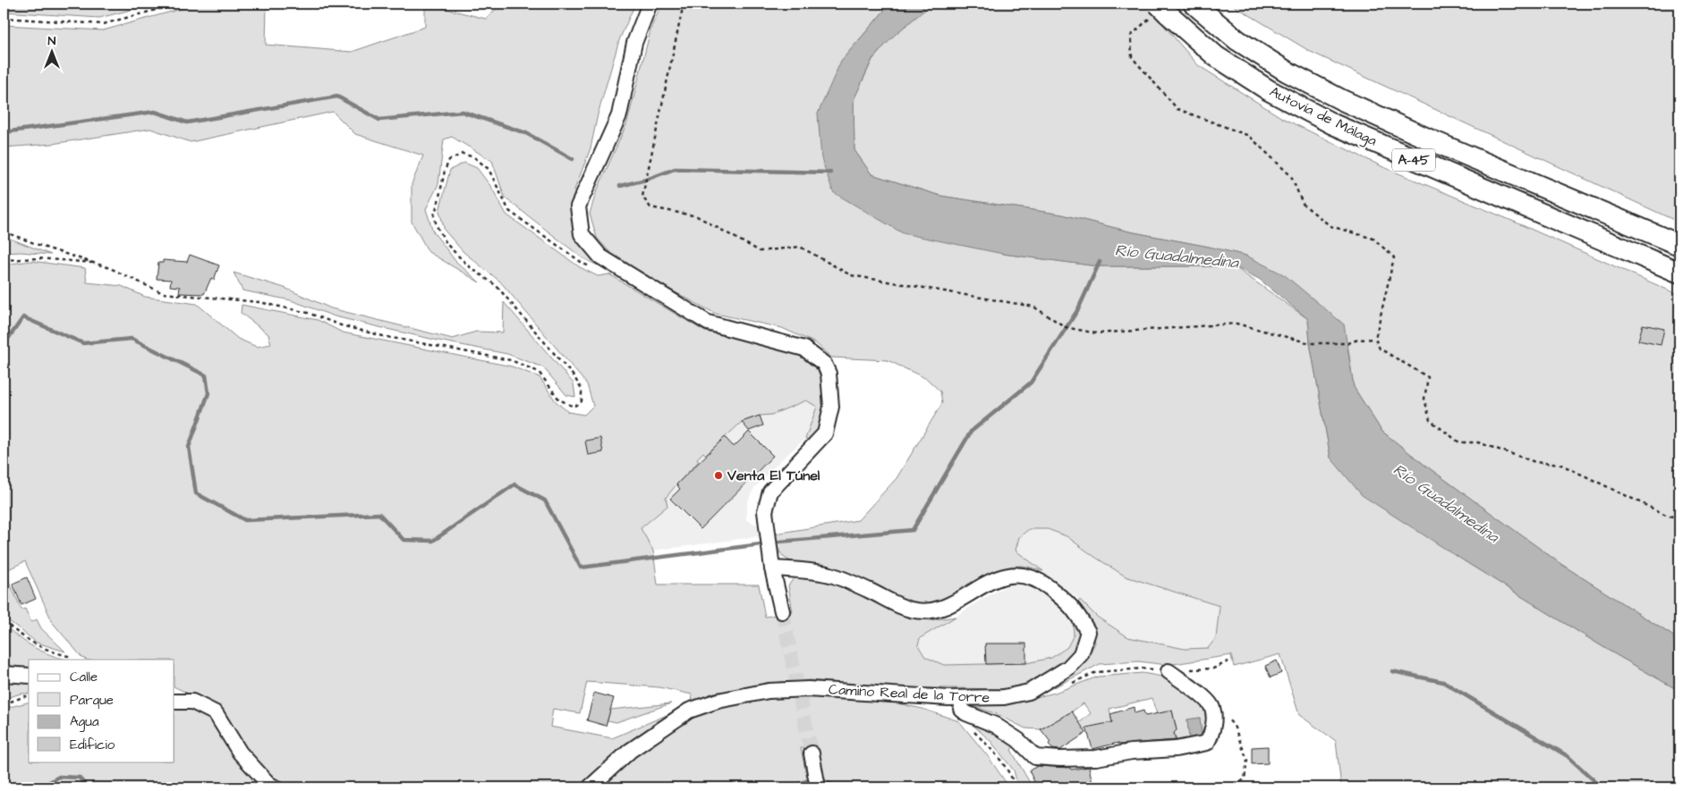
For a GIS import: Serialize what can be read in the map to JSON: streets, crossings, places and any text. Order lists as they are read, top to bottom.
{
  "streets": {
    "highway": ["Autovía de Málaga", "A-45"],
    "street": ["Camino Real de la Torre"]
  },
  "water": ["Río Guadalmedina"],
  "places": ["Venta El Túnel"],
  "legend": [
    "Calle",
    "Parque",
    "Agua",
    "Edificio"
  ],
  "north": "top"
}
